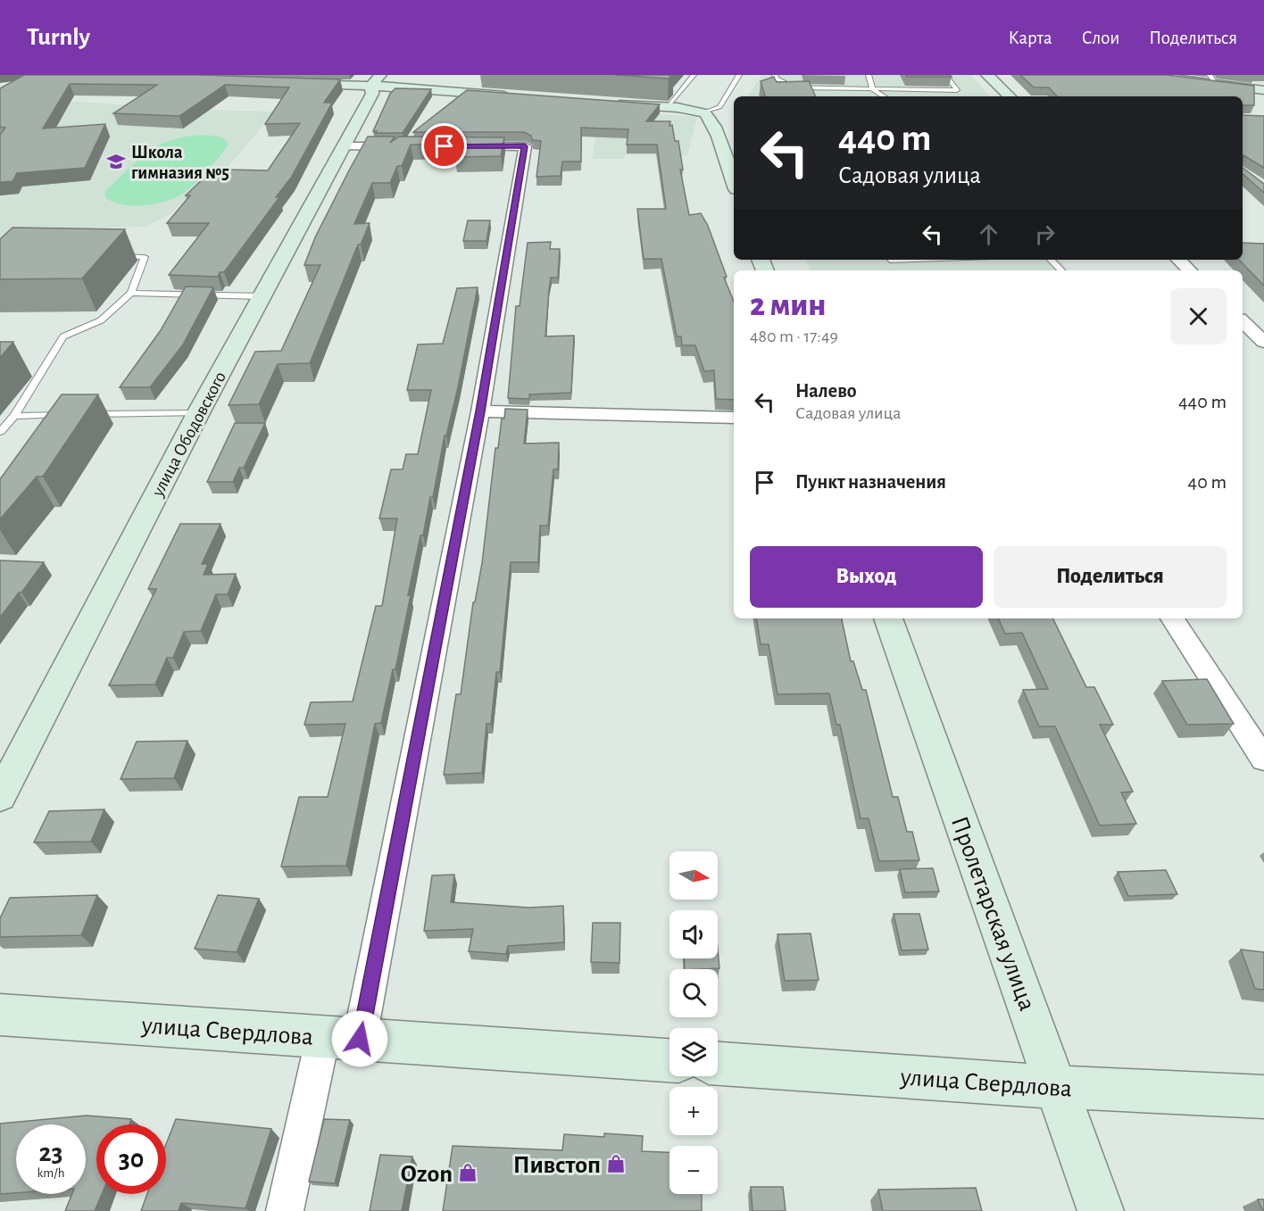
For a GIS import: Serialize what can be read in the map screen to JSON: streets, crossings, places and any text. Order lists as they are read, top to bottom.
{
  "streets": {
    "street": ["улица Ободовского", "Пролетарская улица", "улица Свердлова"]
  },
  "crossings": [
    ["Пролетарская улица", "улица Свердлова"]
  ],
  "places": {
    "school or university": ["Школа гимназия №5"],
    "shop": ["Пивстоп", "Ozon"]
  },
  "north": "right",
  "page": {
    "header": "Turnly",
    "nav": ["Карта", "Слои", "Поделиться"],
    "turn": ["440 m", "Садовая улица"],
    "heading": ["2 мин", "480 m · 17:49"],
    "list": [
      {
        "name": "Налево",
        "note": "Садовая улица",
        "value": "440 m"
      },
      {
        "name": "Пункт назначения",
        "value": "40 m"
      }
    ],
    "buttons": ["Выход", "Поделиться"],
    "map_buttons": ["+", "−"],
    "speed": "23 km/h",
    "limit": "30"
  }
}
